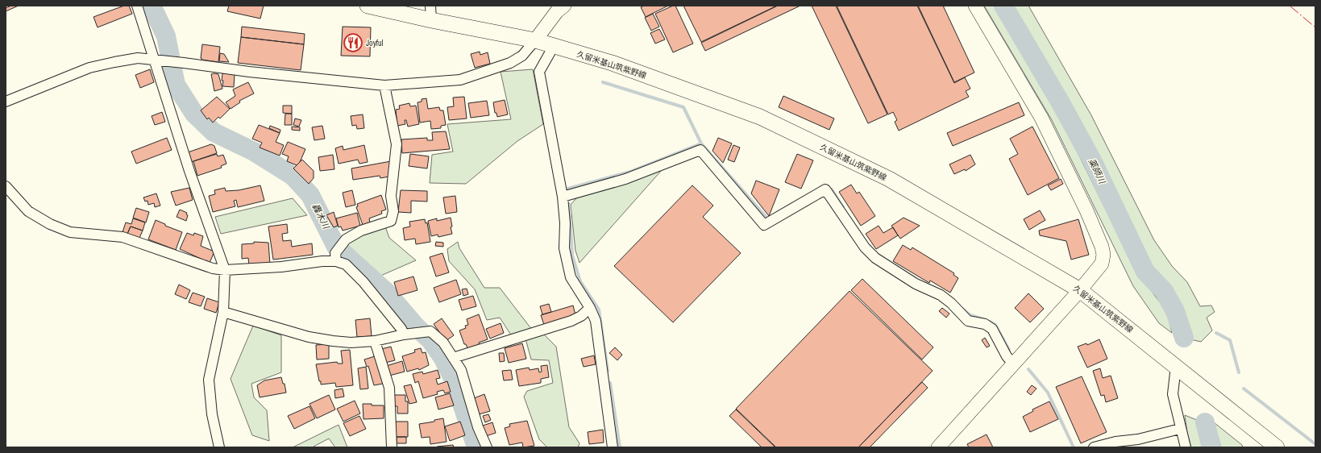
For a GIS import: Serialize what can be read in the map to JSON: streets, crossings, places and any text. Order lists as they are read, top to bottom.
{
  "streets": {
    "main road": ["久留米基山筑紫野線"]
  },
  "water": ["薬師川", "轟木川"],
  "places": {
    "restaurant": ["Joyful"]
  }
}
